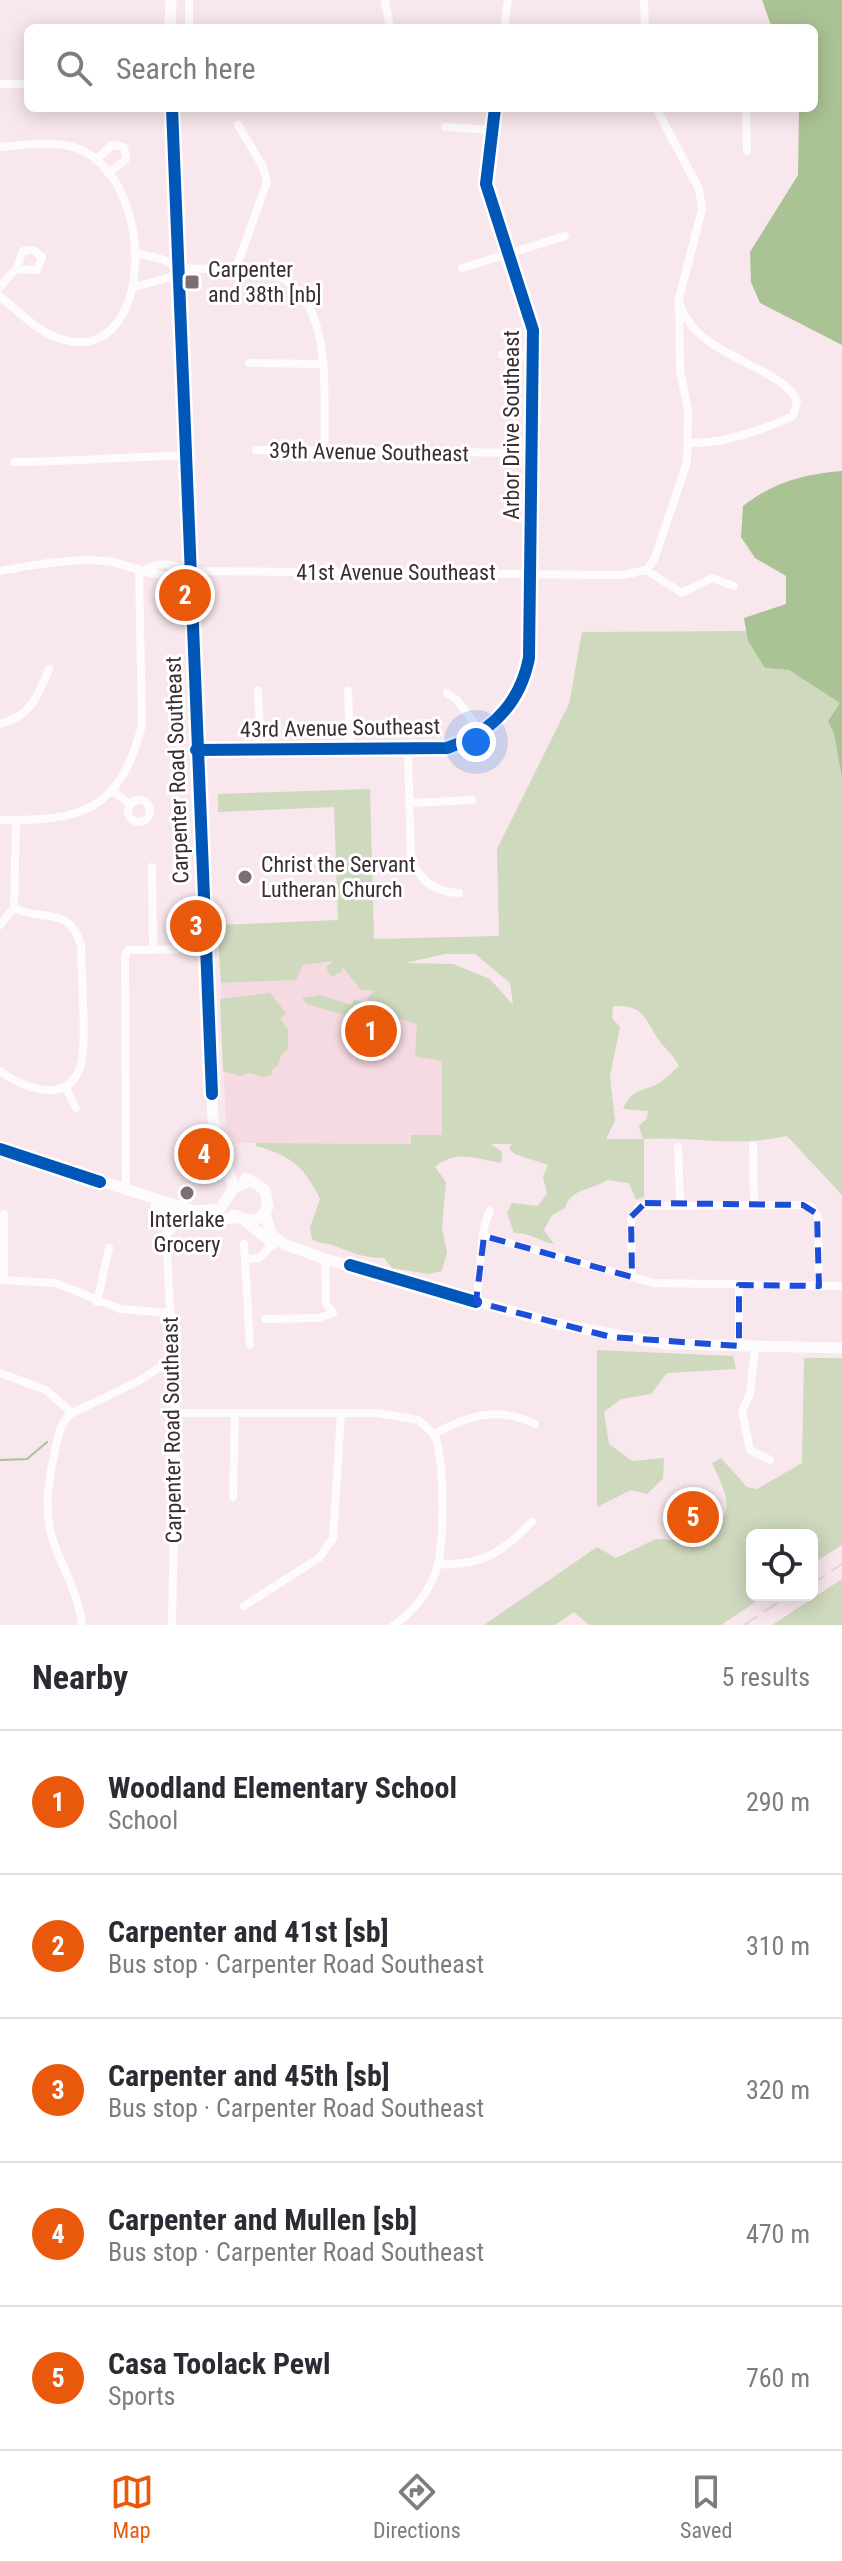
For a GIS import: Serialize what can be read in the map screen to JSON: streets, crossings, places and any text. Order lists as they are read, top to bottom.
{
  "streets": {
    "street": [
      "Arbor Drive Southeast",
      "39th Avenue Southeast",
      "41st Avenue Southeast",
      "43rd Avenue Southeast",
      "Carpenter Road Southeast"
    ]
  },
  "crossings": [
    ["Arbor Drive Southeast", "39th Avenue Southeast"],
    ["Arbor Drive Southeast", "41st Avenue Southeast"],
    ["Arbor Drive Southeast", "43rd Avenue Southeast"],
    ["41st Avenue Southeast", "Carpenter Road Southeast"],
    ["43rd Avenue Southeast", "Carpenter Road Southeast"]
  ],
  "places": {
    "transit": ["Carpenter and 38th [nb]"],
    "other": ["Christ the Servant Lutheran Church", "Interlake Grocery"]
  },
  "page": {
    "search": "Search here",
    "pins": [
      "2",
      "3",
      "1",
      "4",
      "5"
    ],
    "heading": ["Nearby", "5 results"],
    "list": [
      {
        "mark": "1",
        "name": "Woodland Elementary School",
        "note": "School",
        "value": "290 m"
      },
      {
        "mark": "2",
        "name": "Carpenter and 41st [sb]",
        "note": "Bus stop · Carpenter Road Southeast",
        "value": "310 m"
      },
      {
        "mark": "3",
        "name": "Carpenter and 45th [sb]",
        "note": "Bus stop · Carpenter Road Southeast",
        "value": "320 m"
      },
      {
        "mark": "4",
        "name": "Carpenter and Mullen [sb]",
        "note": "Bus stop · Carpenter Road Southeast",
        "value": "470 m"
      },
      {
        "mark": "5",
        "name": "Casa Toolack Pewl",
        "note": "Sports",
        "value": "760 m"
      }
    ],
    "nav": ["Map", "Directions", "Saved"]
  }
}
